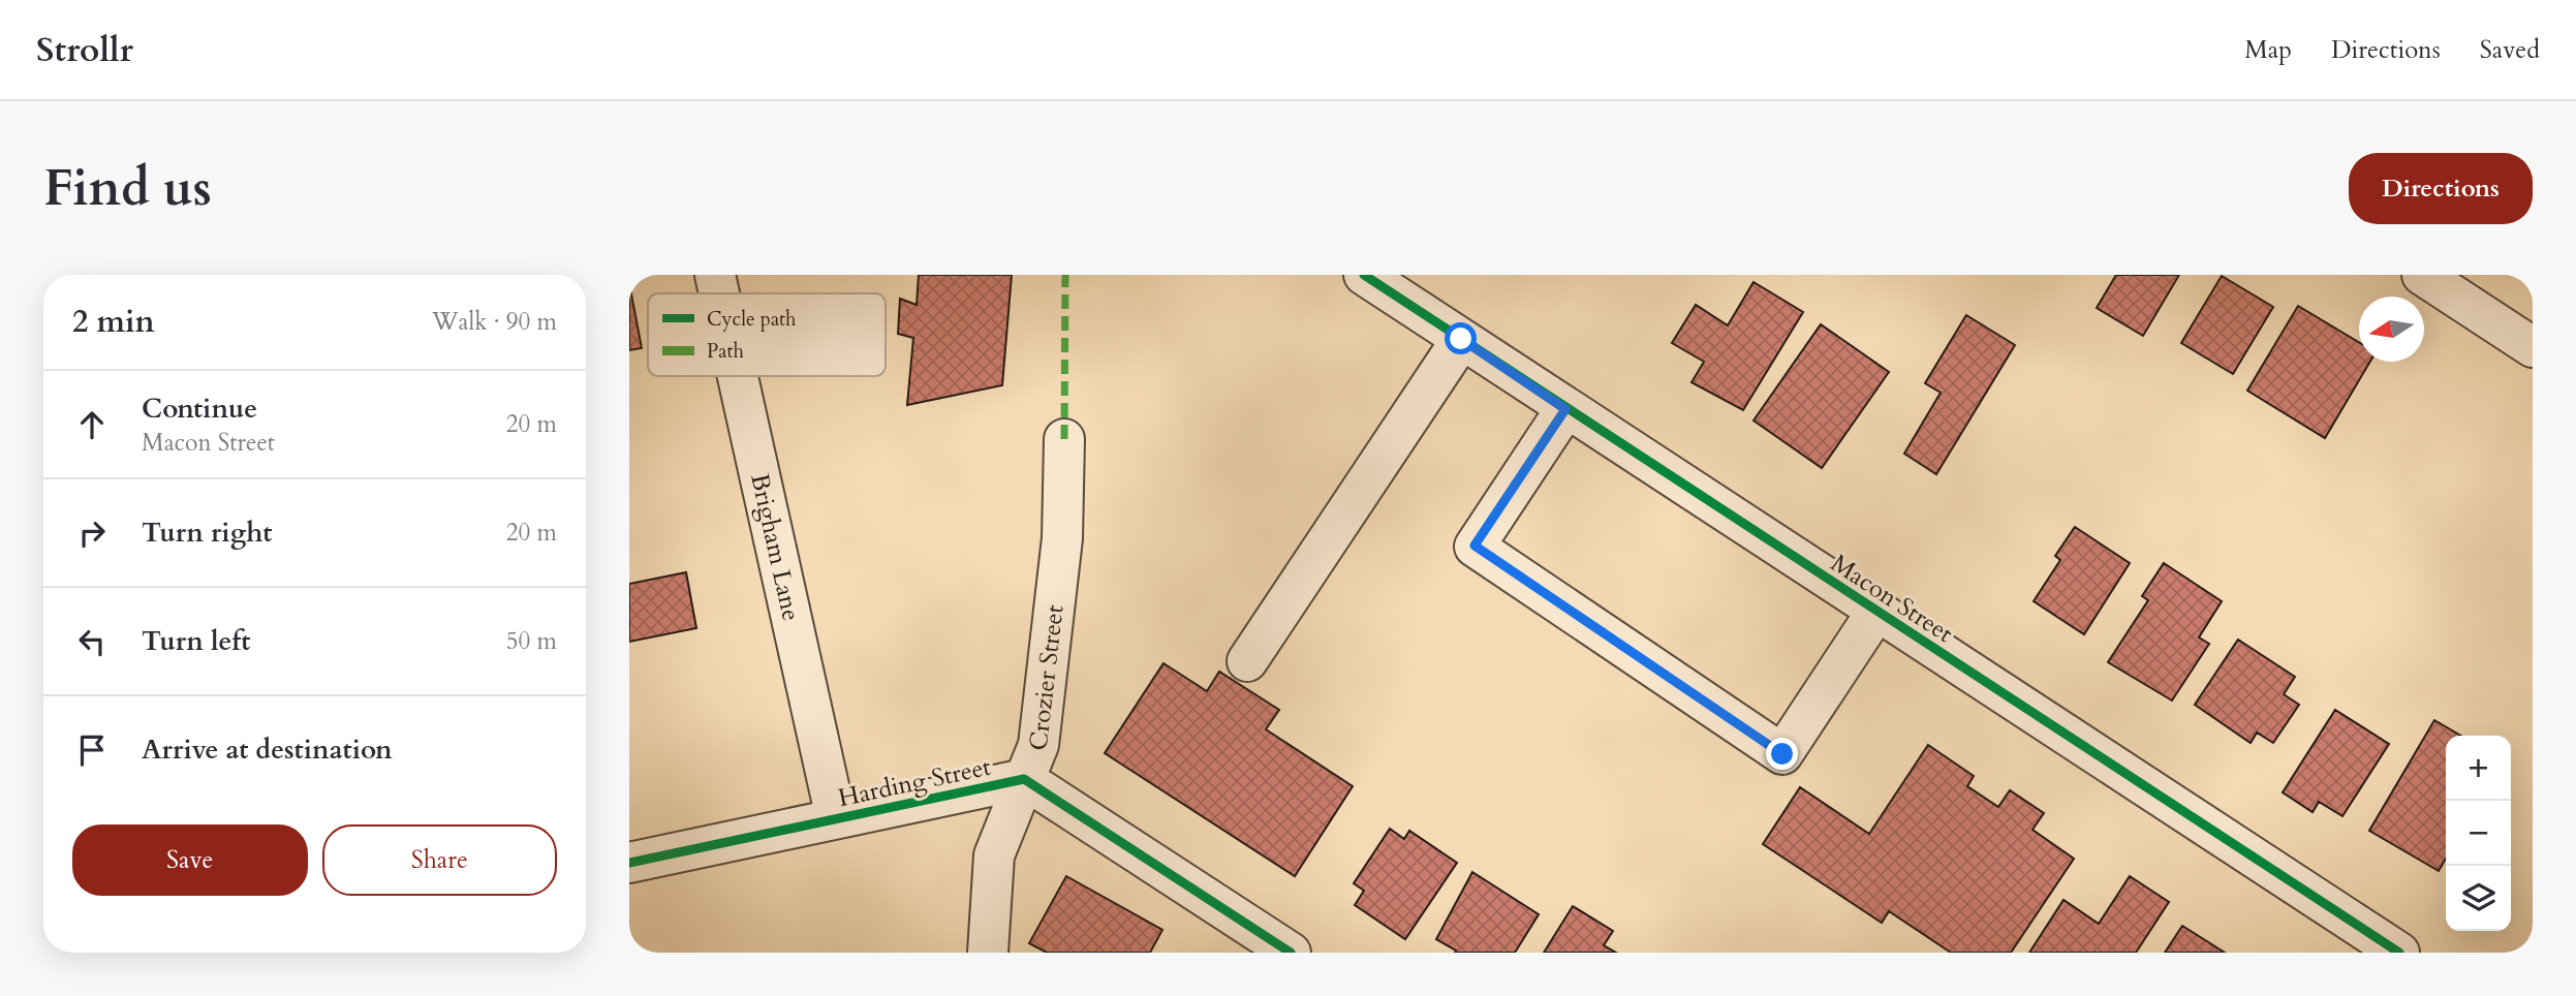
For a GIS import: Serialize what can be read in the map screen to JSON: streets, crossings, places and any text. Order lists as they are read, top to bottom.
{
  "streets": {
    "street": [
      "Brigham Lane",
      "Macon Street",
      "Crozier Street",
      "Harding Street"
    ]
  },
  "crossings": [
    ["Brigham Lane", "Harding Street"],
    ["Crozier Street", "Harding Street"]
  ],
  "legend": ["Cycle path", "Path"],
  "north": "left",
  "page": {
    "header": "Strollr",
    "nav": ["Map", "Directions", "Saved"],
    "buttons": [
      "Directions",
      ["Save", "Share"]
    ],
    "title": "Find us",
    "heading": ["2 min", "Walk · 90 m"],
    "list": [
      ["Continue", "Macon Street", "20 m"],
      ["Turn right", "20 m"],
      ["Turn left", "50 m"],
      "Arrive at destination"
    ],
    "map_buttons": ["+", "−"]
  }
}
